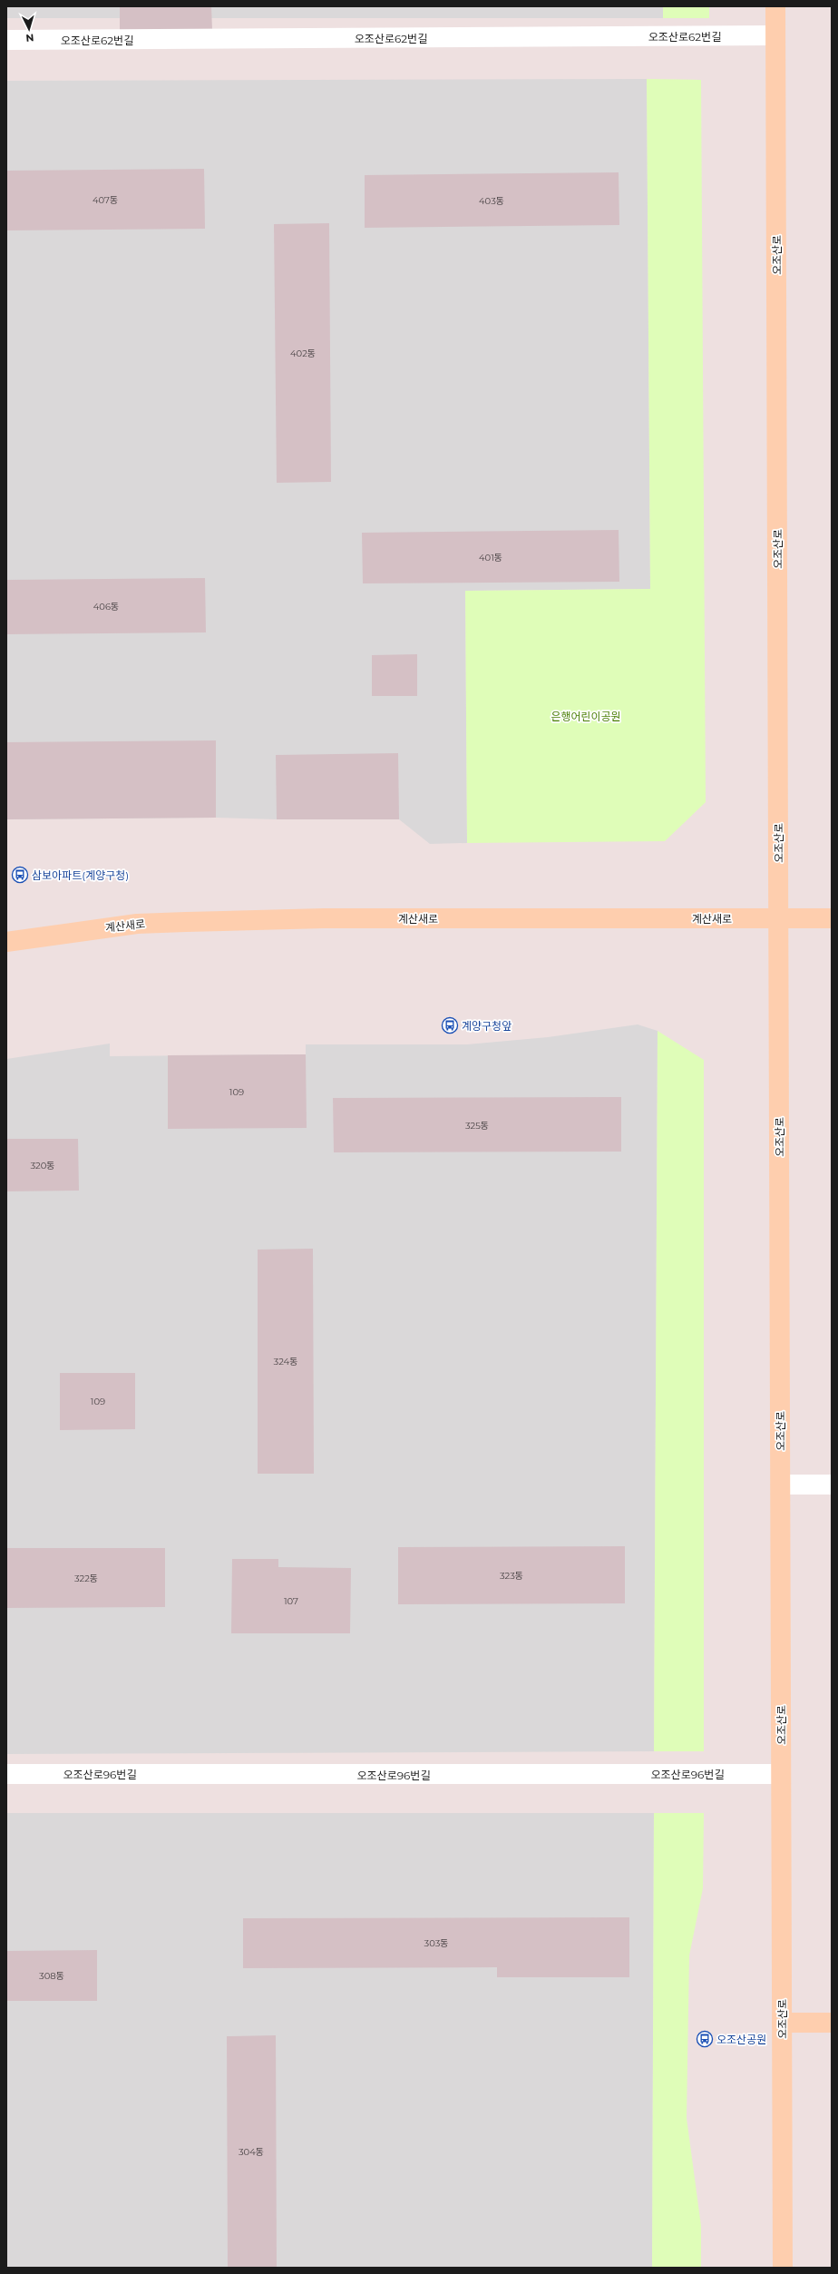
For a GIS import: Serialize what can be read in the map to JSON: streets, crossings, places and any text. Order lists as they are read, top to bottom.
{
  "streets": {
    "street": [
      "오조산로62번길",
      "오조산로",
      "계산새로",
      "오조산로96번길"
    ]
  },
  "crossings": [
    ["오조산로62번길", "오조산로"],
    ["오조산로", "계산새로"],
    ["오조산로", "오조산로96번길"]
  ],
  "parks": ["은행어린이공원"],
  "places": {
    "bus stop": ["삼보아파트(계양구청)", "계양구청앞", "오조산공원"]
  },
  "house_numbers": [
    "407동",
    "403동",
    "402동",
    "401동",
    "406동",
    "109",
    "325동",
    "320동",
    "324동",
    "109",
    "323동",
    "322동",
    "107",
    "303동",
    "308동",
    "304동"
  ],
  "north": "bottom"
}
